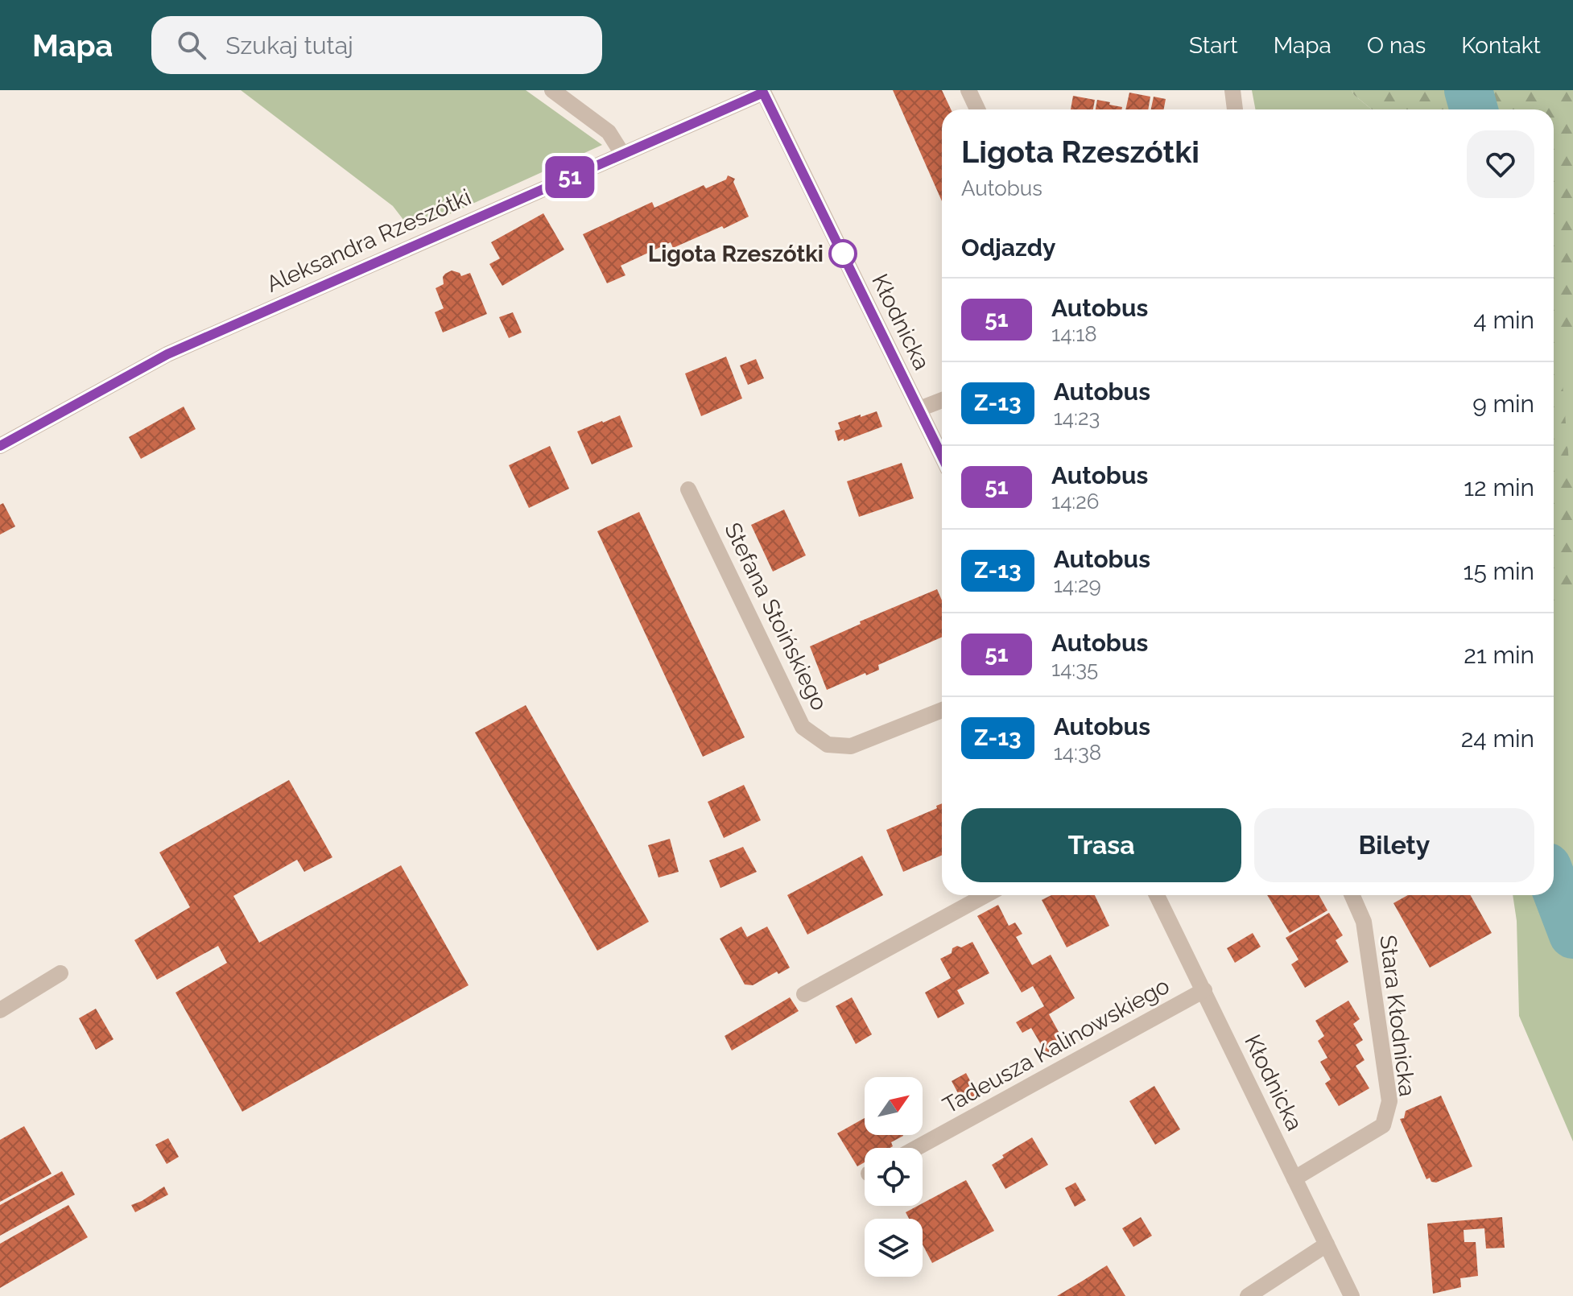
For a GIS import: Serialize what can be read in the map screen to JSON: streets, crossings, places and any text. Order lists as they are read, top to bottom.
{
  "streets": {
    "street": [
      "Aleksandra Rzeszótki",
      "Kłodnicka",
      "Stefana Stoińskiego",
      "Stara Kłodnicka",
      "Tadeusza Kalinowskiego"
    ]
  },
  "crossings": [
    ["Aleksandra Rzeszótki", "Kłodnicka"],
    ["Kłodnicka", "Stara Kłodnicka"],
    ["Kłodnicka", "Tadeusza Kalinowskiego"]
  ],
  "places": ["Ligota Rzeszótki"],
  "lines": ["bus line 51"],
  "north": "top right",
  "page": {
    "header": "Mapa",
    "search": "Szukaj tutaj",
    "nav": [
      "Start",
      "Mapa",
      "O nas",
      "Kontakt"
    ],
    "on_map": "51",
    "heading": [
      ["Ligota Rzeszótki", "Autobus"],
      "Odjazdy"
    ],
    "list": [
      {
        "mark": "51",
        "name": "Autobus",
        "note": "14:18",
        "value": "4 min"
      },
      {
        "mark": "Z-13",
        "name": "Autobus",
        "note": "14:23",
        "value": "9 min"
      },
      {
        "mark": "51",
        "name": "Autobus",
        "note": "14:26",
        "value": "12 min"
      },
      {
        "mark": "Z-13",
        "name": "Autobus",
        "note": "14:29",
        "value": "15 min"
      },
      {
        "mark": "51",
        "name": "Autobus",
        "note": "14:35",
        "value": "21 min"
      },
      {
        "mark": "Z-13",
        "name": "Autobus",
        "note": "14:38",
        "value": "24 min"
      }
    ],
    "buttons": ["Trasa", "Bilety"]
  }
}
